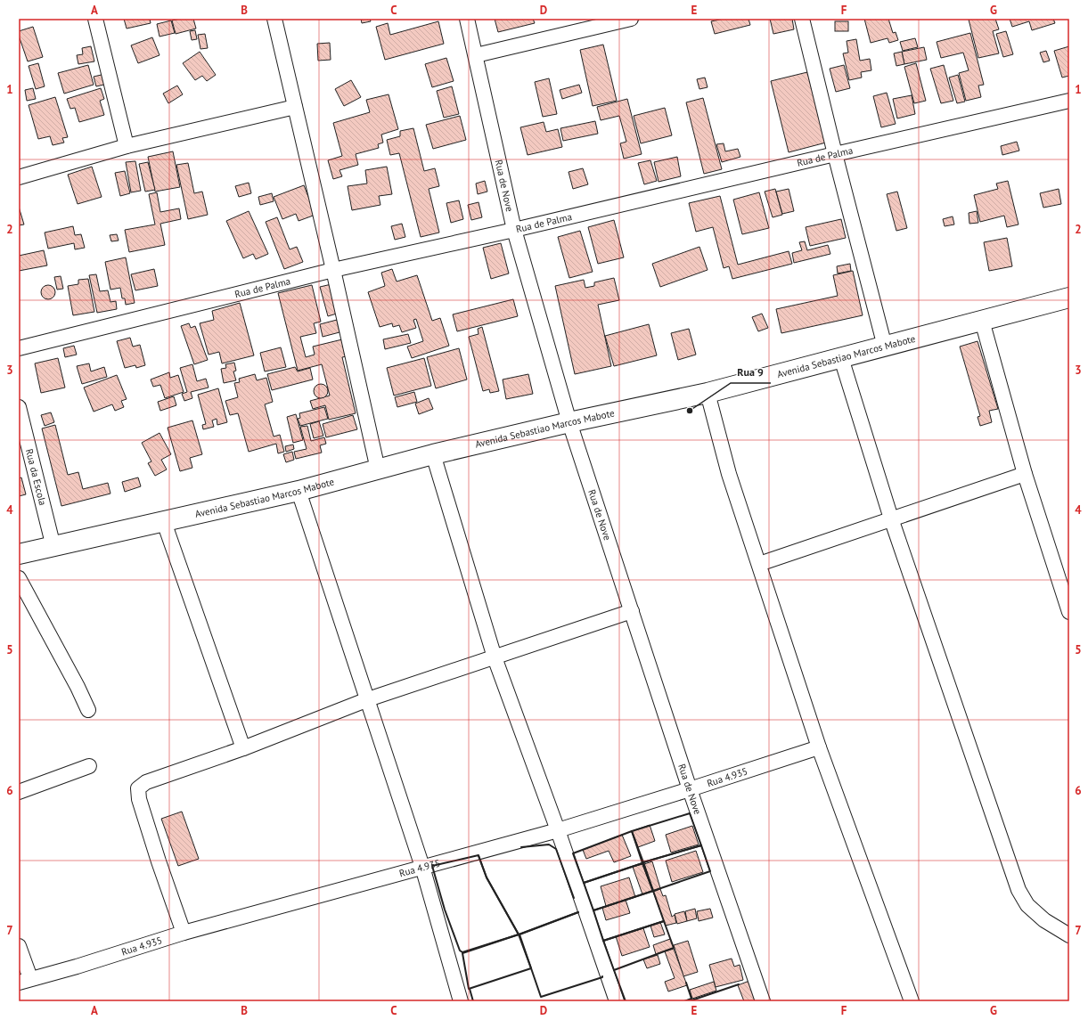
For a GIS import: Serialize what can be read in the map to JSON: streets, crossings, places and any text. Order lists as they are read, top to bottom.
{
  "streets": {
    "main road": ["Avenida Sebastiao Marcos Mabote"],
    "street": [
      "Rua de Palma",
      "Rua de Nove",
      "Rua da Escola",
      "Rua 4.935"
    ]
  },
  "crossings": [
    ["Rua de Palma", "Rua de Nove"],
    ["Rua de Nove", "Avenida Sebastiao Marcos Mabote"],
    ["Rua de Nove", "Rua 4.935"],
    ["Avenida Sebastiao Marcos Mabote", "Rua da Escola"]
  ],
  "places": ["Rua 9"],
  "grid": {
    "columns": [
      "A",
      "B",
      "C",
      "D",
      "E",
      "F",
      "G"
    ],
    "rows": [
      "1",
      "2",
      "3",
      "4",
      "5",
      "6",
      "7"
    ]
  }
}
